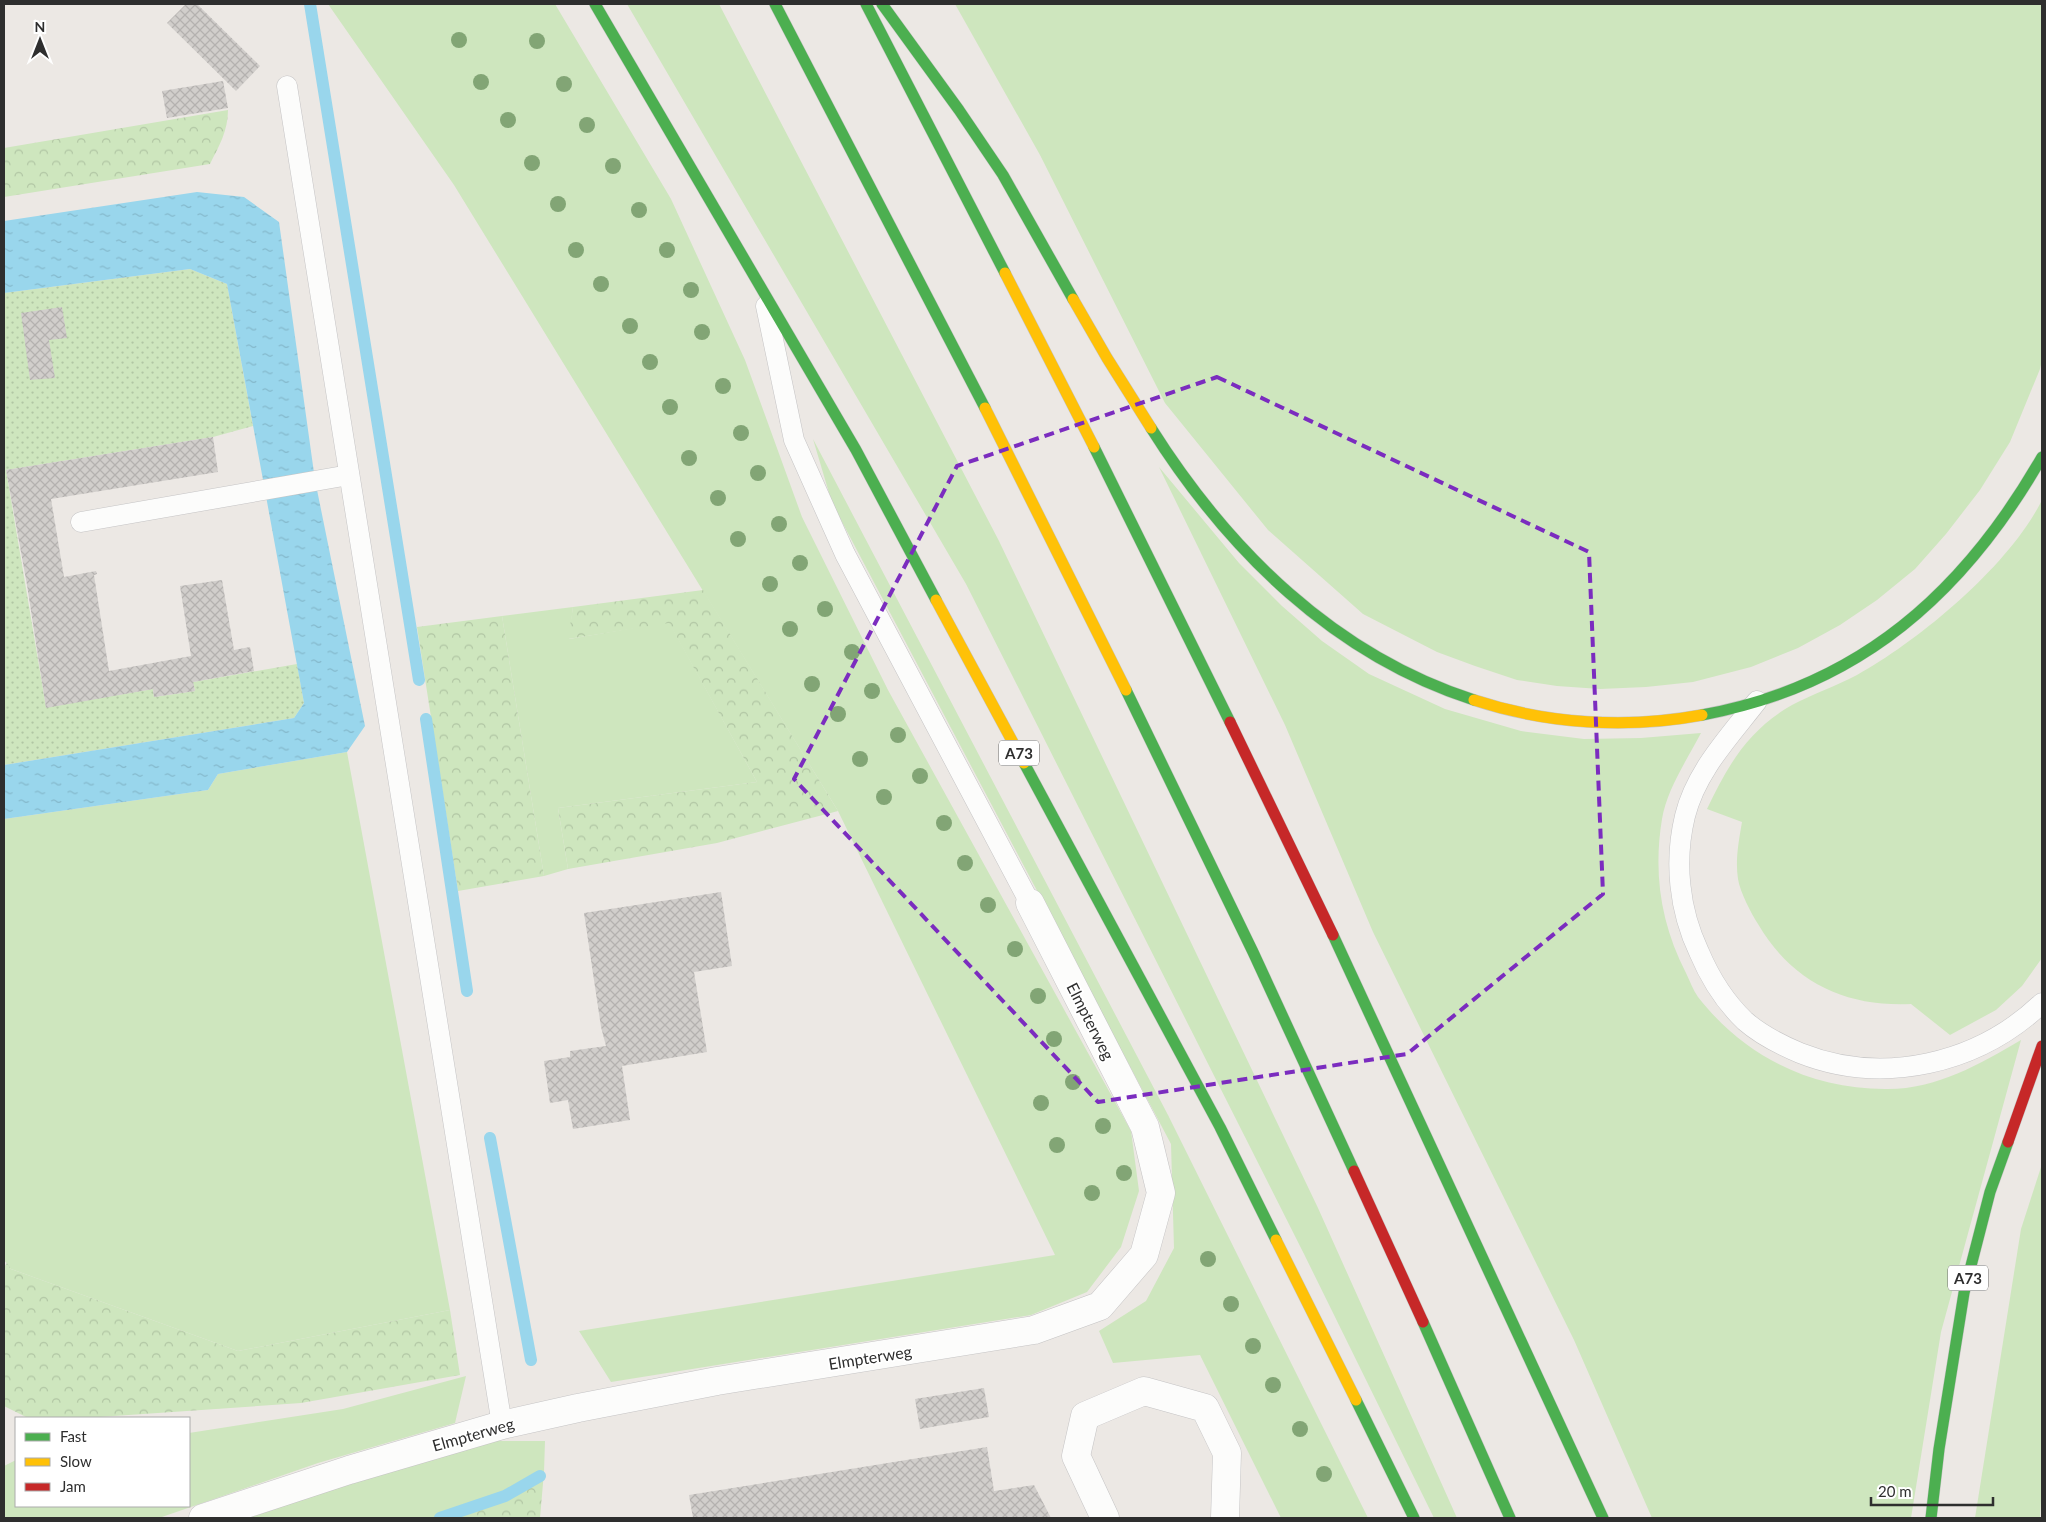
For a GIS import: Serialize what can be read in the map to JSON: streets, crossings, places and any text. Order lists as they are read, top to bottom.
{
  "streets": {
    "highway": ["A73"],
    "street": ["Elmpterweg"]
  },
  "legend": ["Fast", "Slow", "Jam"],
  "scale_bar": "20 m",
  "north": "top"
}
